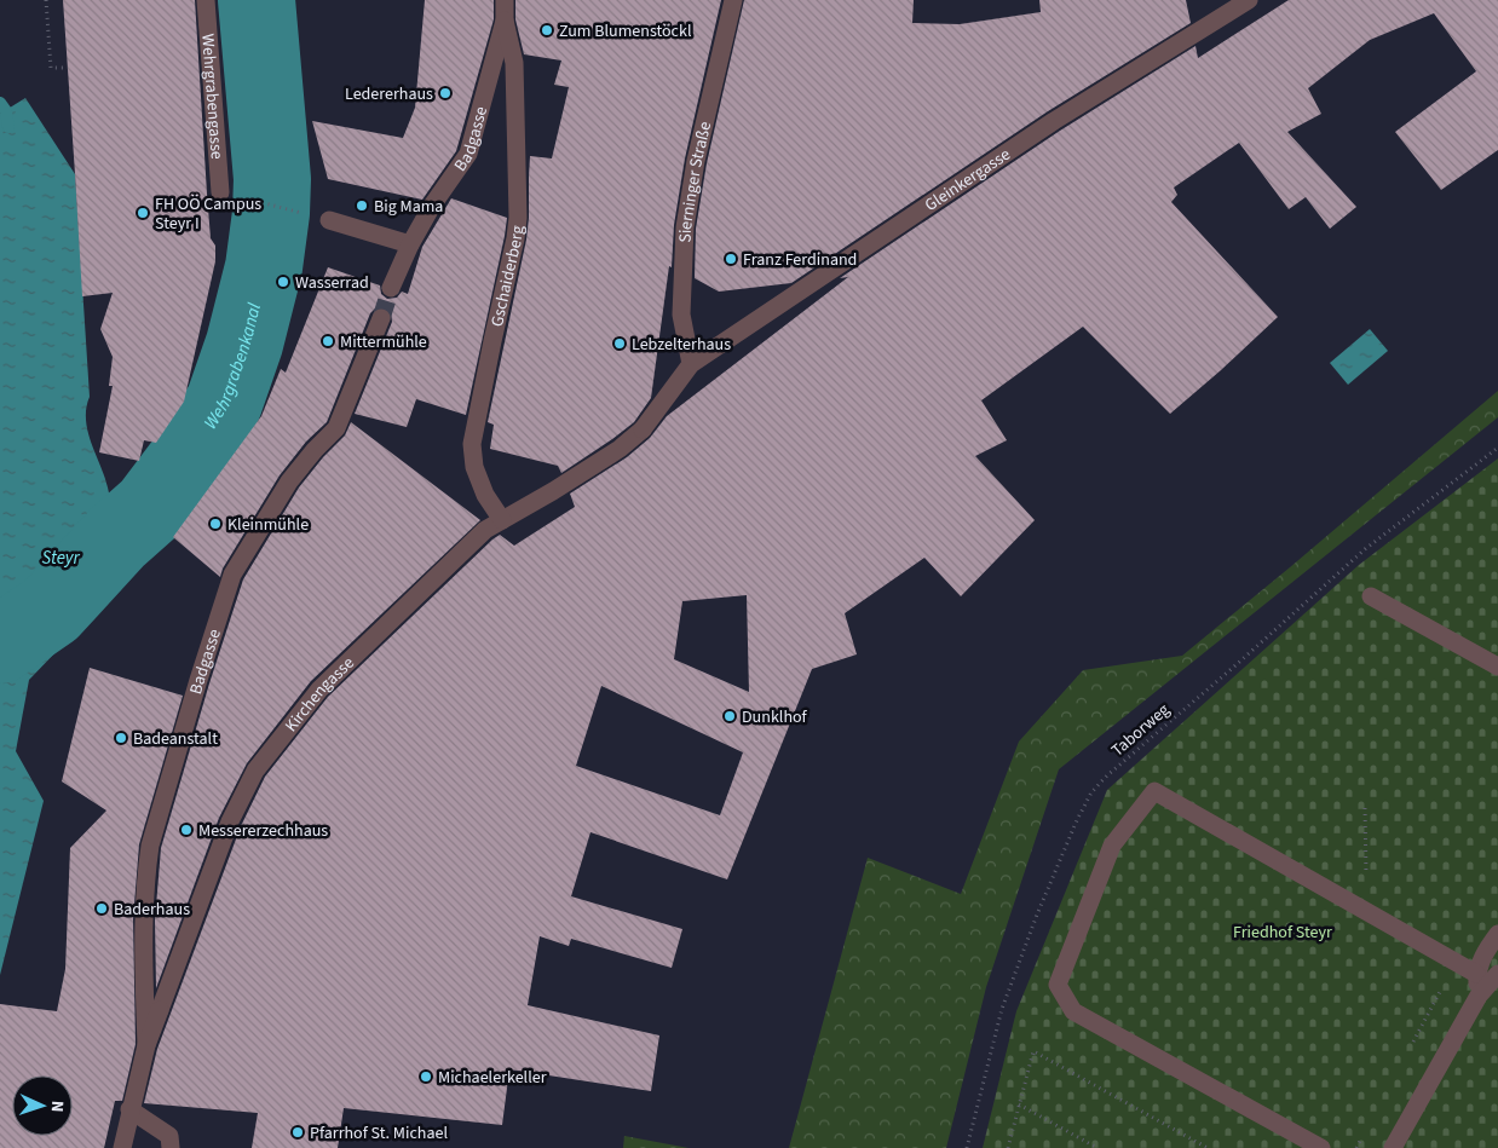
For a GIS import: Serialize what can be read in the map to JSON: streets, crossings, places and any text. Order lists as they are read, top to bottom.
{
  "streets": {
    "street": [
      "Wehrgrabengasse",
      "Badgasse",
      "Gleinkergasse",
      "Sierninger Straße",
      "Gschaiderberg",
      "Kirchengasse"
    ],
    "path": ["Taborweg"]
  },
  "crossings": [
    ["Badgasse", "Gschaiderberg"],
    ["Badgasse", "Kirchengasse"],
    ["Gleinkergasse", "Sierninger Straße"],
    ["Gleinkergasse", "Kirchengasse"],
    ["Sierninger Straße", "Kirchengasse"],
    ["Gschaiderberg", "Kirchengasse"]
  ],
  "water": ["Wehrgrabenkanal", "Steyr"],
  "parks": ["Friedhof Steyr"],
  "places": [
    "Zum Blumenstöckl",
    "Ledererhaus",
    "Big Mama",
    "FH OÖ Campus Steyr I",
    "Franz Ferdinand",
    "Wasserrad",
    "Mittermühle",
    "Lebzelterhaus",
    "Kleinmühle",
    "Dunklhof",
    "Badeanstalt",
    "Messererzechhaus",
    "Baderhaus",
    "Michaelerkeller",
    "Pfarrhof St. Michael"
  ],
  "north": "right"
}
